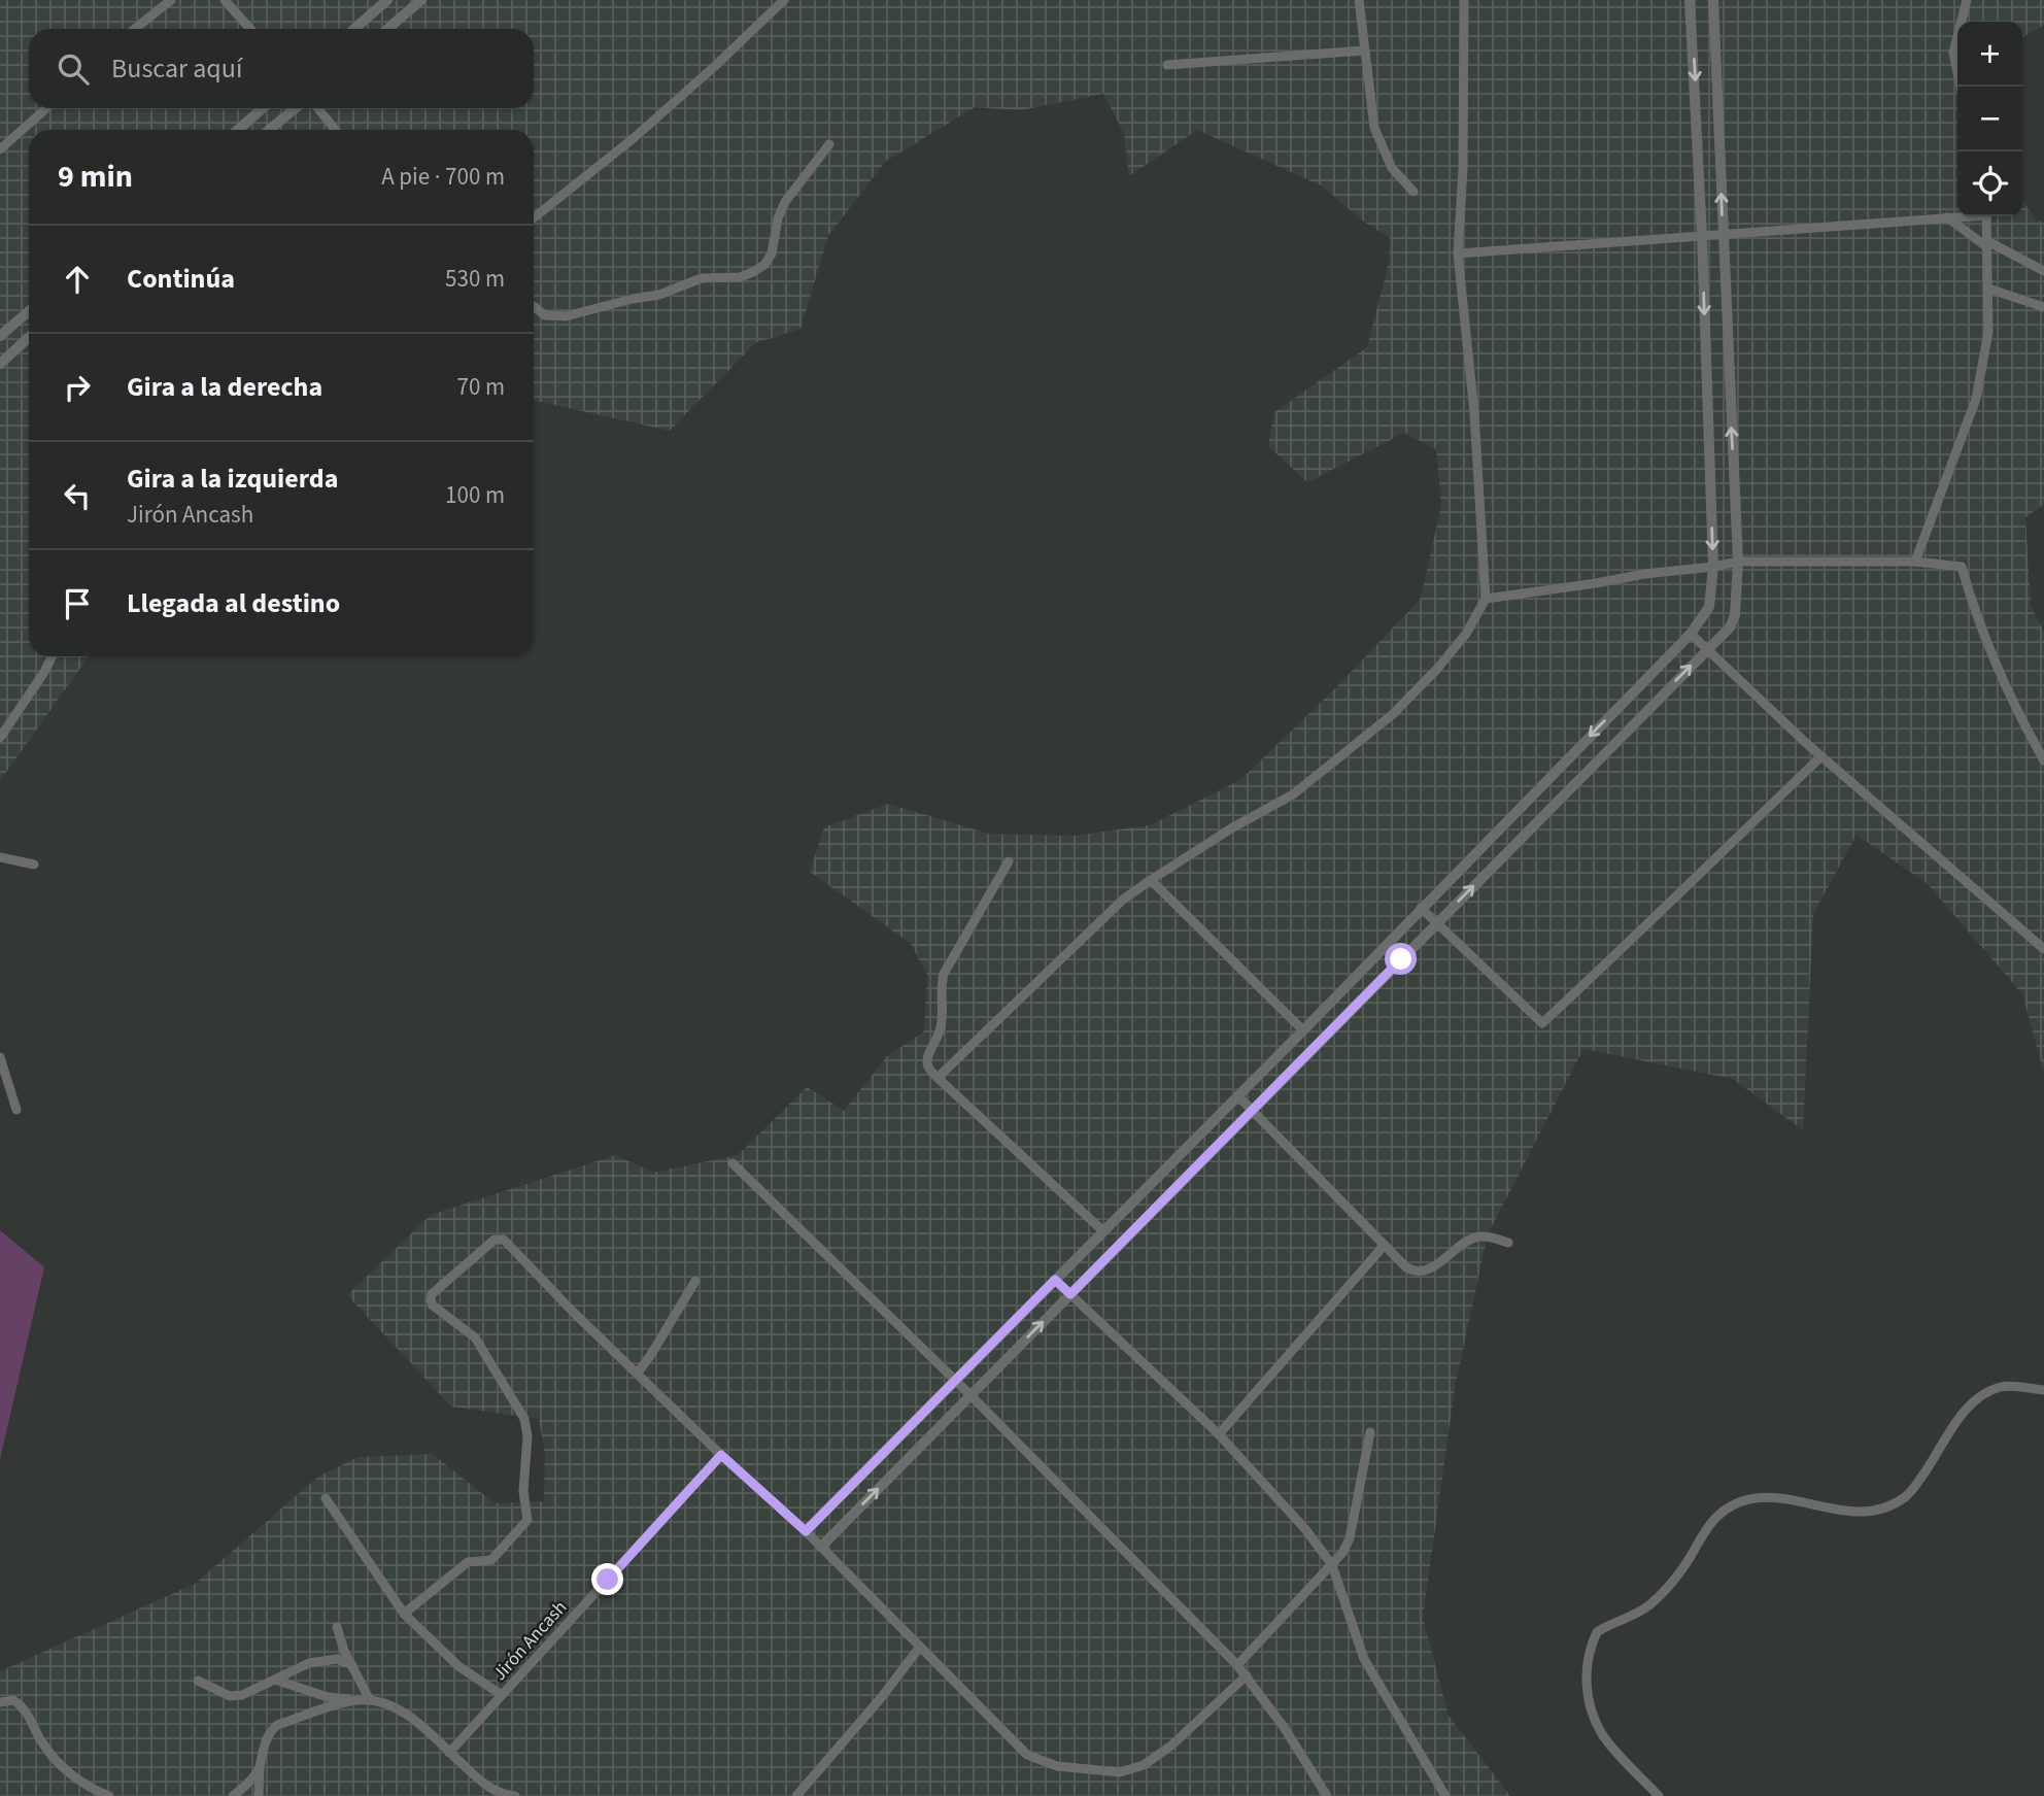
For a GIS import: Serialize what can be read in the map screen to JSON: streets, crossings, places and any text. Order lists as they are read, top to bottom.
{
  "streets": {
    "street": ["Jirón Ancash"]
  },
  "page": {
    "map_buttons": ["+", "−"],
    "search": "Buscar aquí",
    "heading": ["9 min", "A pie · 700 m"],
    "list": [
      ["Continúa", "530 m"],
      ["Gira a la derecha", "70 m"],
      ["Gira a la izquierda", "Jirón Ancash", "100 m"],
      "Llegada al destino"
    ]
  }
}
